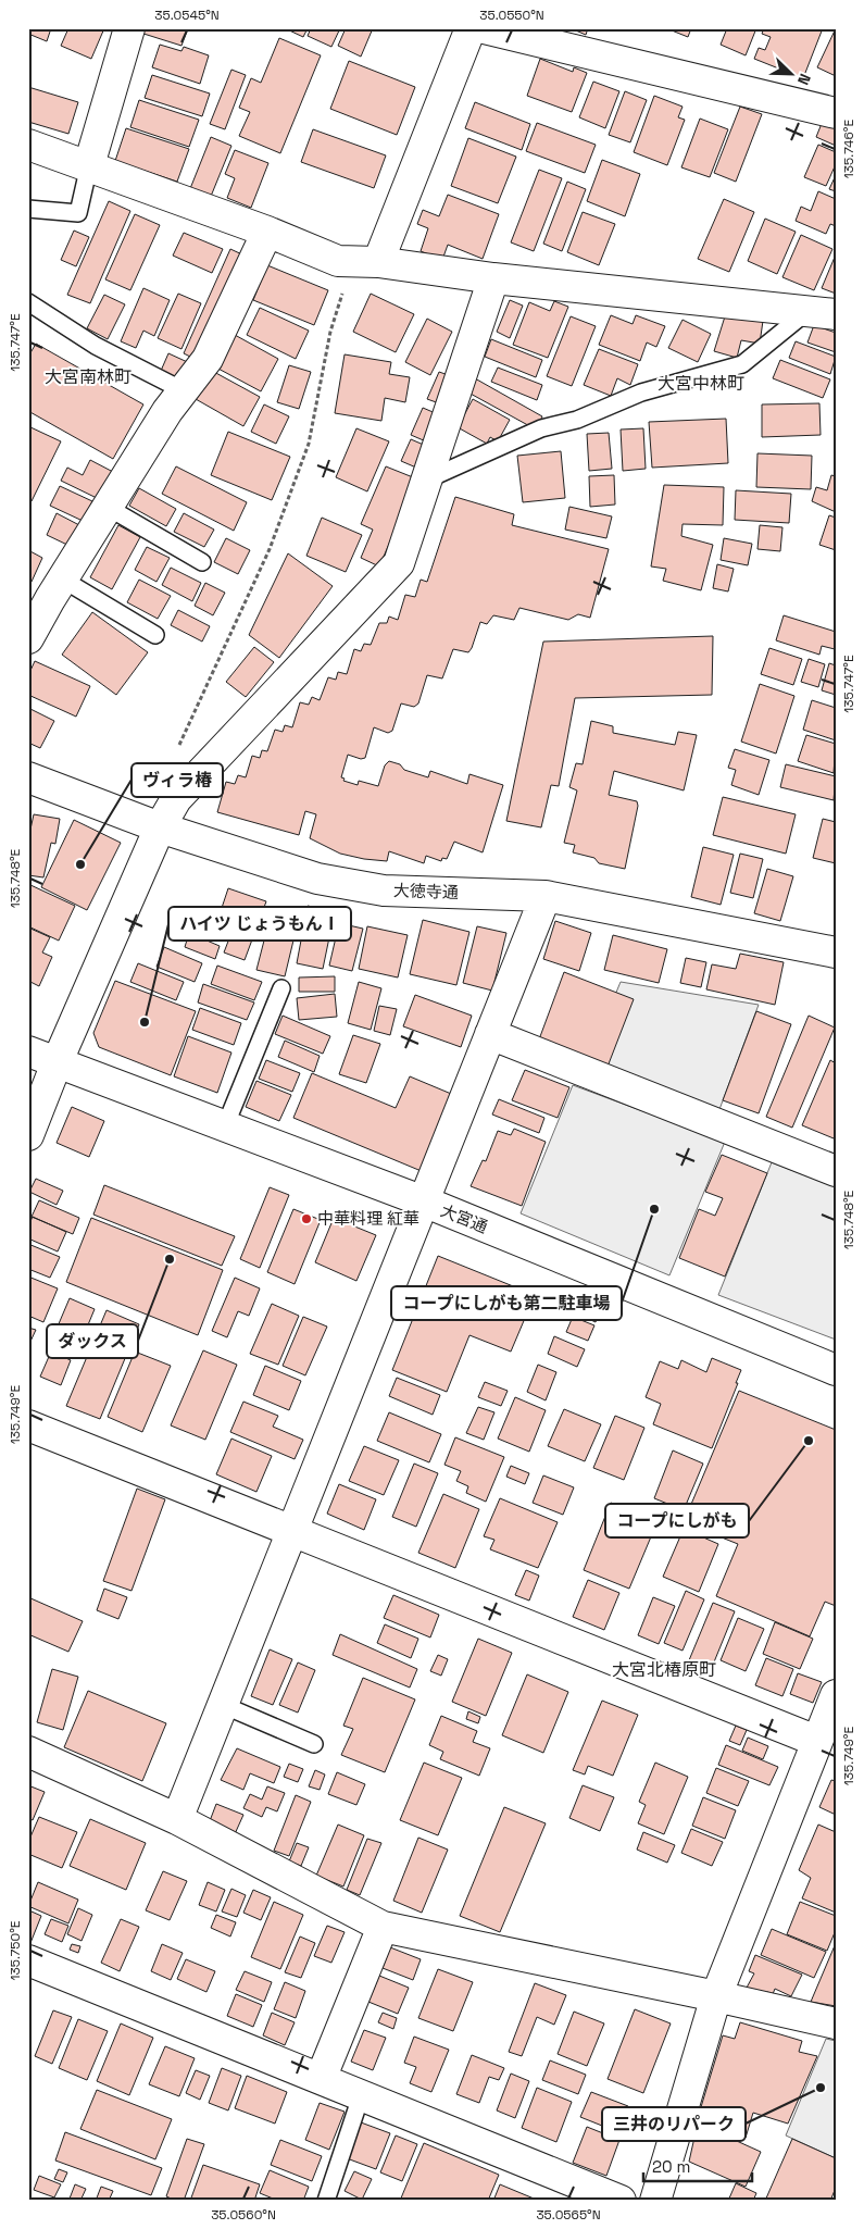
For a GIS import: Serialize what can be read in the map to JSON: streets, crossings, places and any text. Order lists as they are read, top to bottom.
{
  "streets": {
    "street": ["大徳寺通", "大宮通"]
  },
  "districts": ["大宮南林町", "大宮中林町", "大宮北椿原町"],
  "places": [
    "ヴィラ椿",
    "ハイツ じょうもんⅠ",
    "コープにしがも第二駐車場",
    "中華料理 紅華",
    "ダックス",
    "コープにしがも",
    "三井のリパーク"
  ],
  "scale_bar": "20 m",
  "north": "bottom right",
  "coordinates": [
    "35.0545°N",
    "35.0550°N",
    "135.746°E",
    "135.747°E",
    "135.748°E",
    "135.749°E",
    "135.750°E",
    "35.0560°N",
    "35.0565°N"
  ]
}
